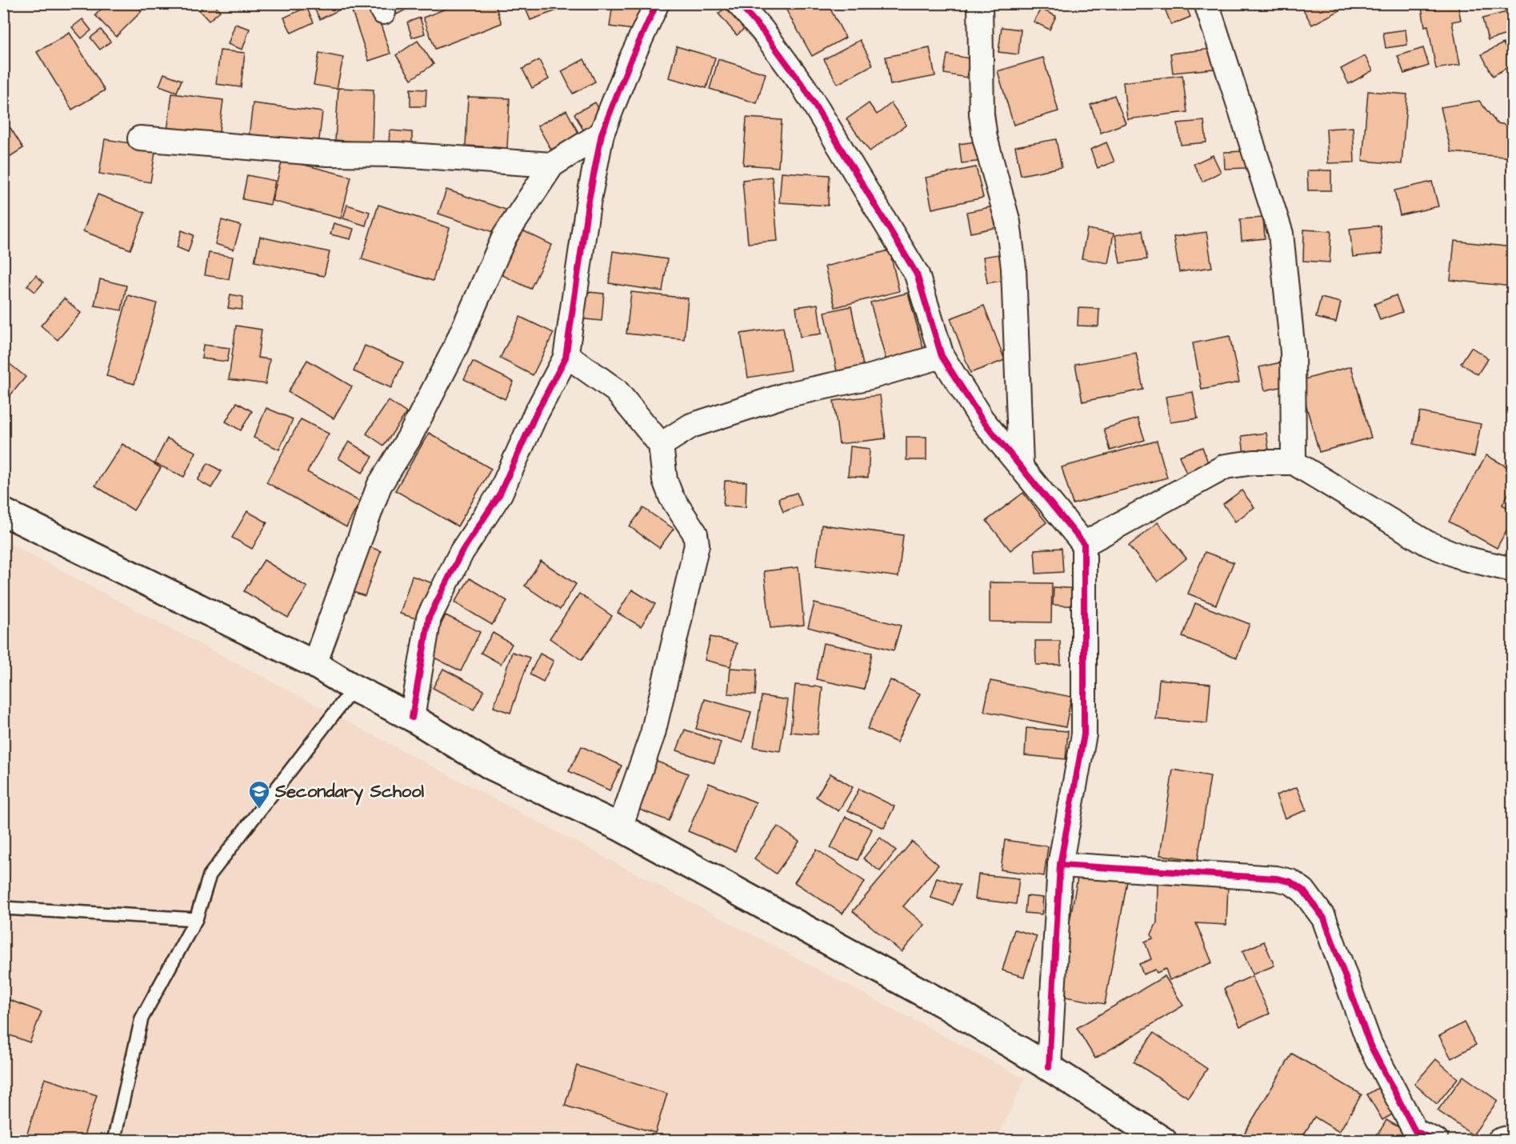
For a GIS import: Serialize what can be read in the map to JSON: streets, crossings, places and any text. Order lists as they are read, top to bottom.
{
  "places": {
    "school or university": ["Secondary School"]
  }
}
